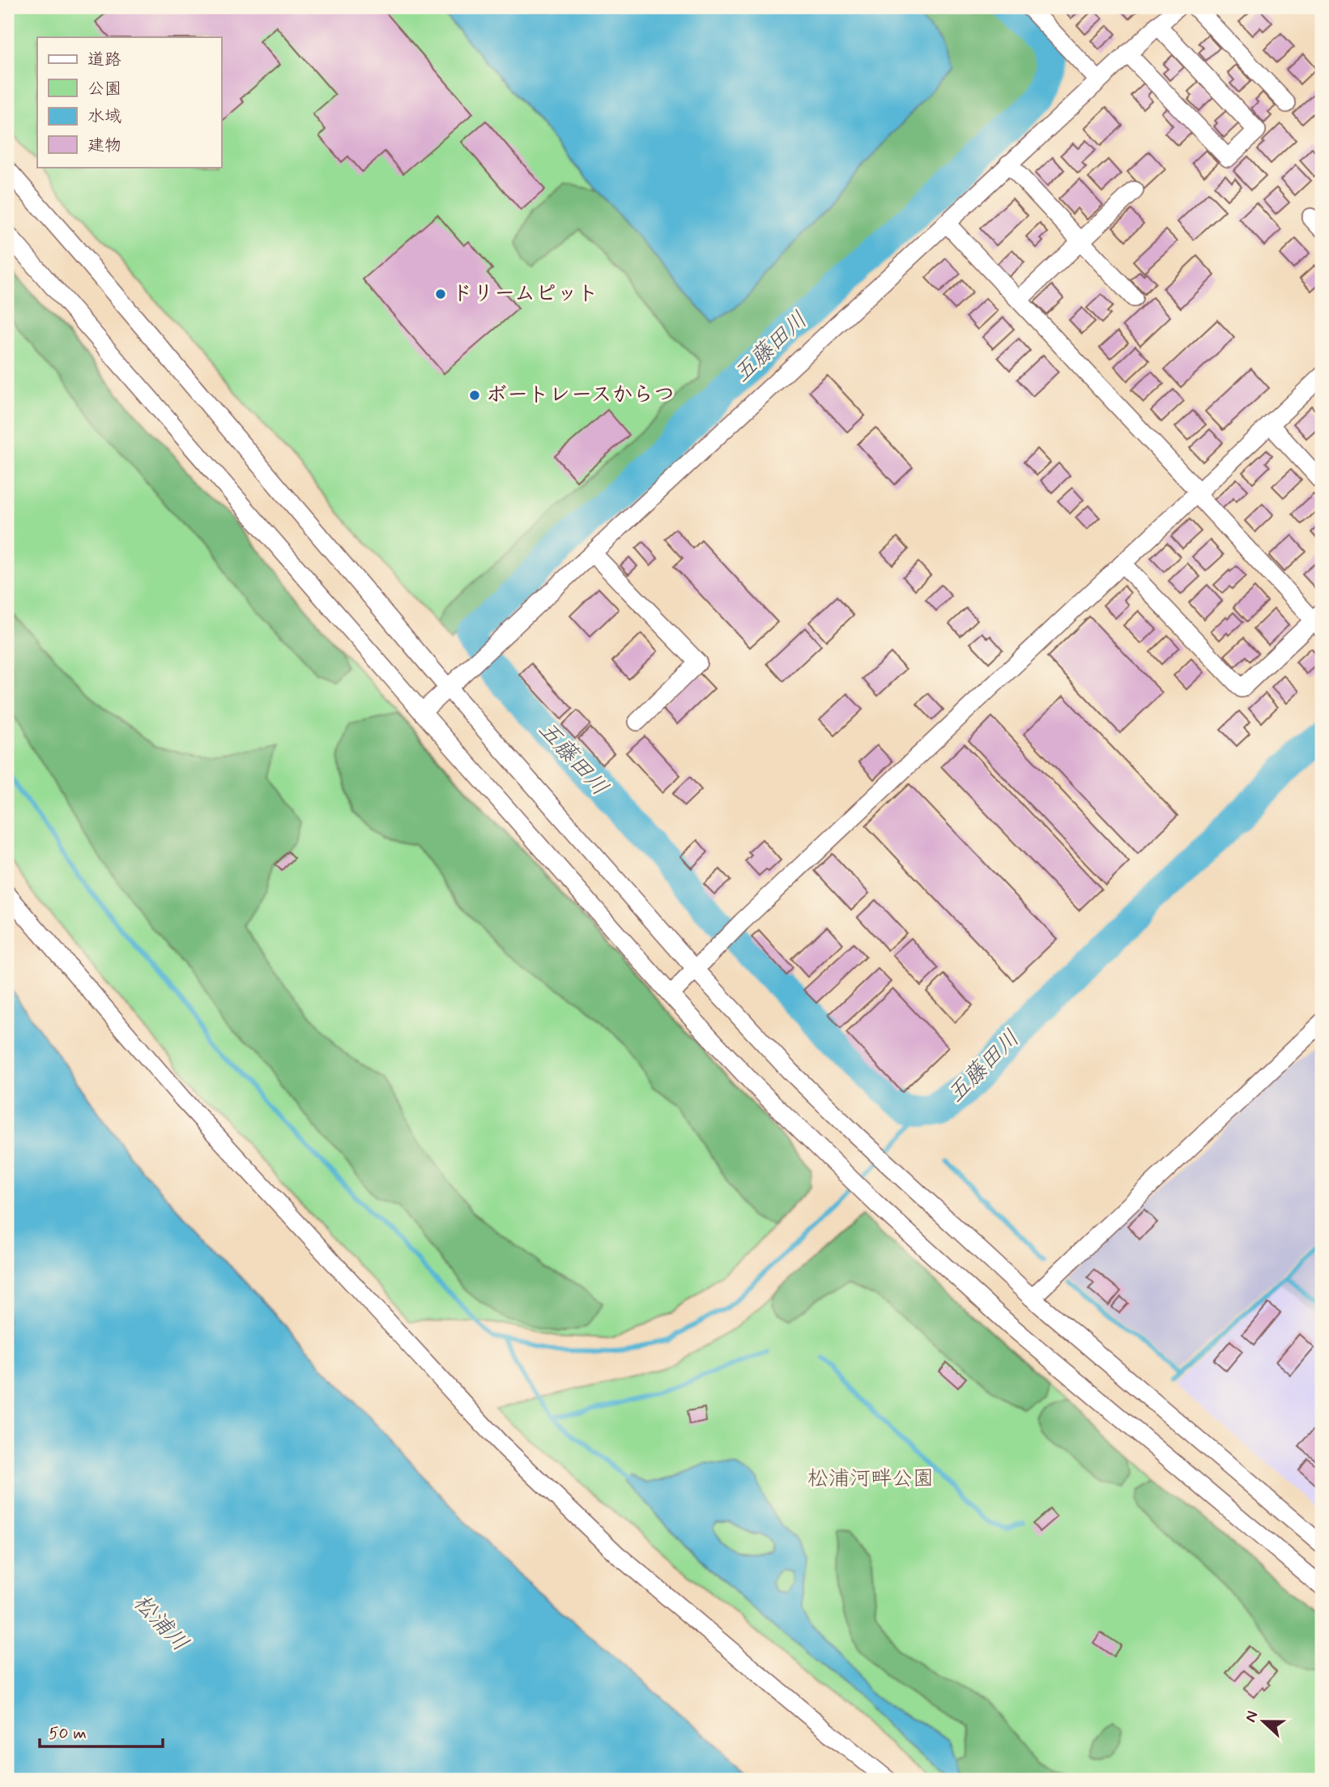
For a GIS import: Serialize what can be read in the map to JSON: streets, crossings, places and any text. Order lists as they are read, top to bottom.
{
  "water": ["五藤田川", "松浦川"],
  "parks": ["松浦河畔公園"],
  "places": ["ドリームピット", "ボートレースからつ"],
  "legend": [
    "道路",
    "公園",
    "水域",
    "建物"
  ],
  "scale_bar": "50 m",
  "north": "left"
}
